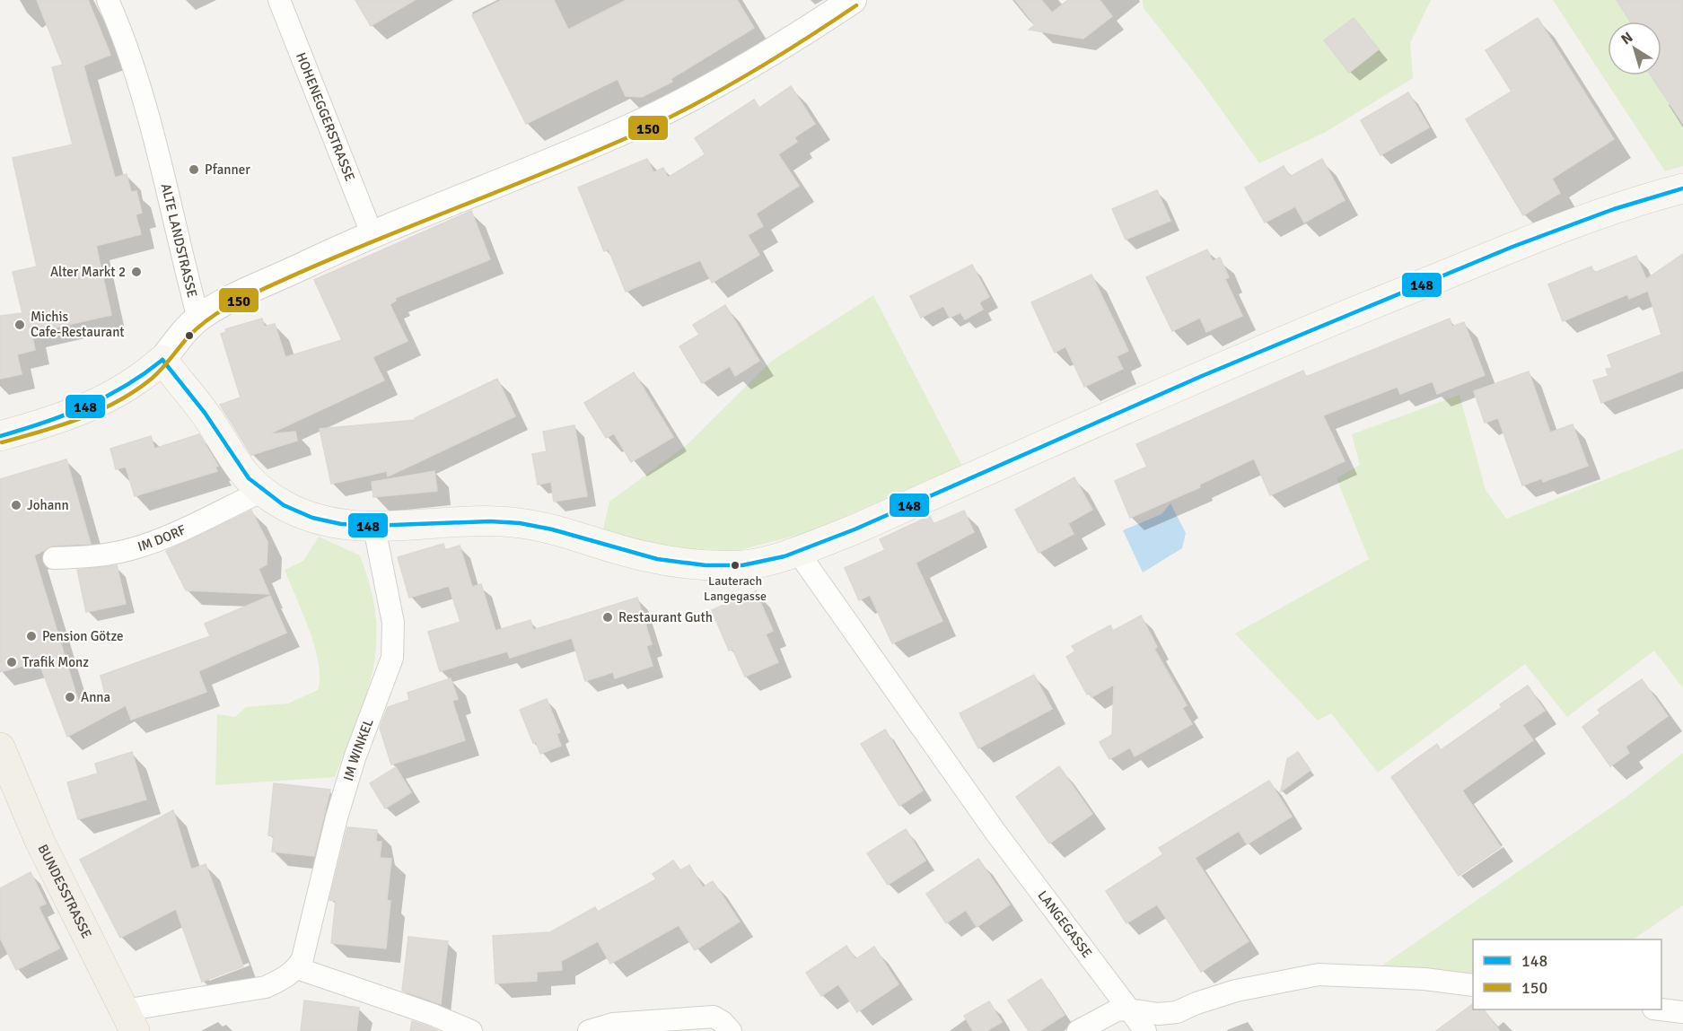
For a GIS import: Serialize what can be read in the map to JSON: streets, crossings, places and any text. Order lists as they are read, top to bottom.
{
  "streets": {
    "main road": ["BUNDESSTRASSE"],
    "street": [
      "HOHENEGGERSTRASSE",
      "ALTE LANDSTRASSE",
      "IM DORF",
      "IM WINKEL",
      "LANGEGASSE"
    ]
  },
  "places": [
    "Pfanner",
    "Alter Markt 2",
    "Michis Cafe-Restaurant",
    "Johann",
    "Lauterach Langegasse",
    "Restaurant Guth",
    "Pension Götze",
    "Trafik Monz",
    "Anna"
  ],
  "lines": ["transit line 150", "transit line 148"],
  "legend": ["148", "150"],
  "north": "top left"
}
